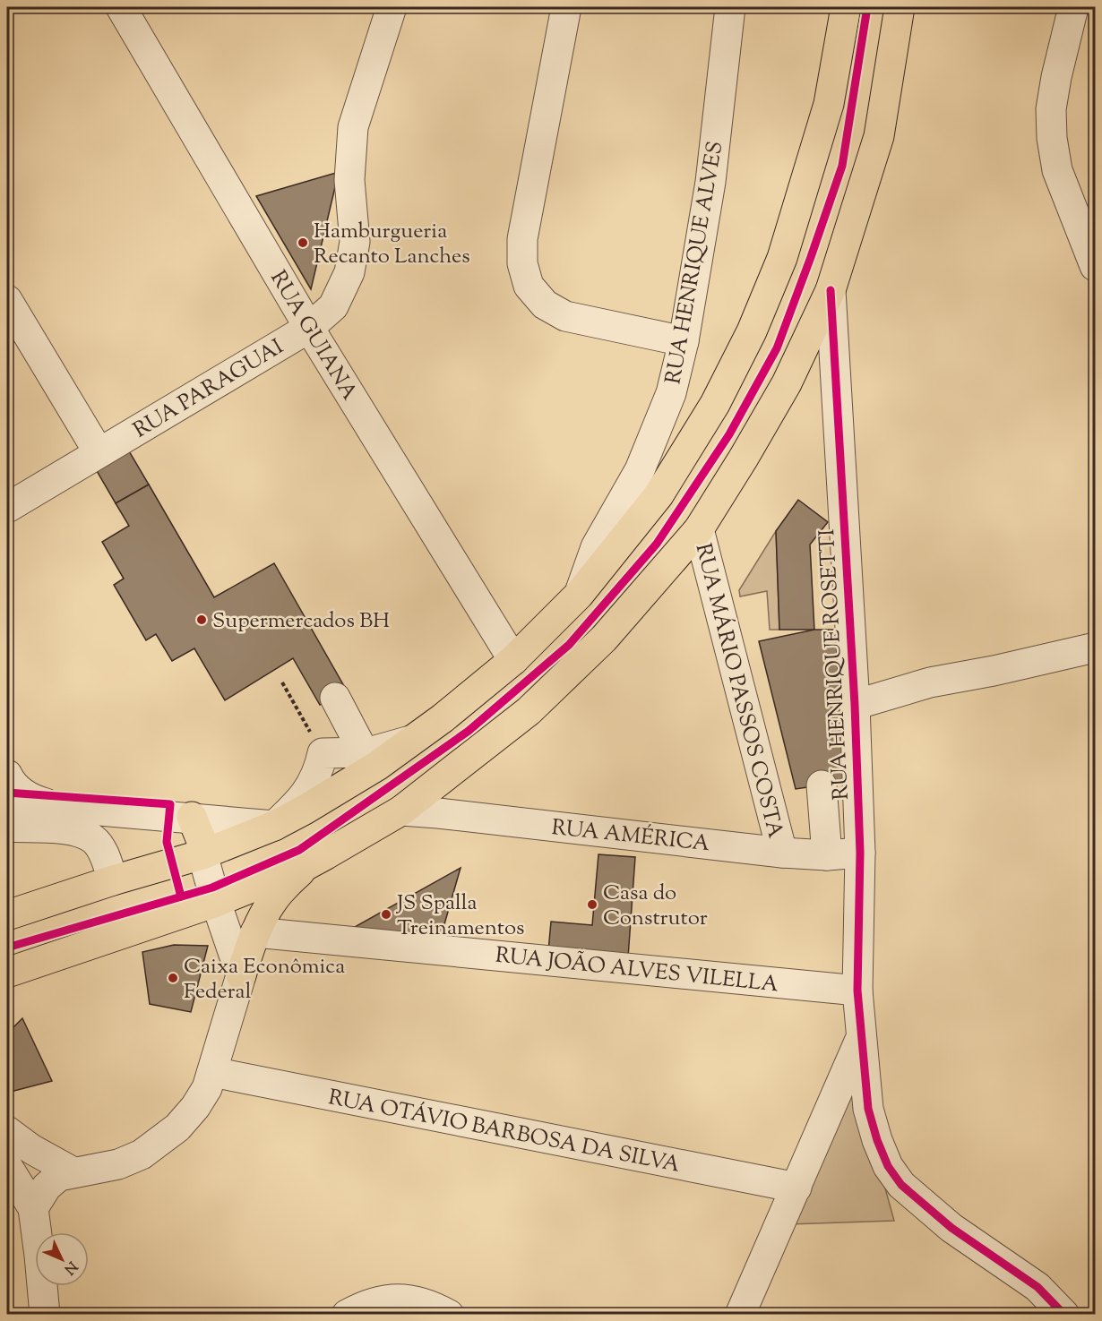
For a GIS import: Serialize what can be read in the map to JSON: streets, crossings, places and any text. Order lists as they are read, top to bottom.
{
  "streets": {
    "street": [
      "RUA HENRIQUE ALVES",
      "RUA GUIANA",
      "RUA PARAGUAI",
      "RUA HENRIQUE ROSETTI",
      "RUA MÁRIO PASSOS COSTA",
      "RUA AMÉRICA",
      "RUA JOÃO ALVES VILELLA",
      "RUA OTÁVIO BARBOSA DA SILVA"
    ]
  },
  "crossings": [
    ["RUA GUIANA", "RUA PARAGUAI"],
    ["RUA HENRIQUE ROSETTI", "RUA AMÉRICA"],
    ["RUA HENRIQUE ROSETTI", "RUA JOÃO ALVES VILELLA"],
    ["RUA MÁRIO PASSOS COSTA", "RUA AMÉRICA"]
  ],
  "places": [
    "Hamburgueria Recanto Lanches",
    "Supermercados BH",
    "Casa do Construtor",
    "JS Spalla Treinamentos",
    "Caixa Econômica Federal"
  ],
  "north": "bottom right"
}
